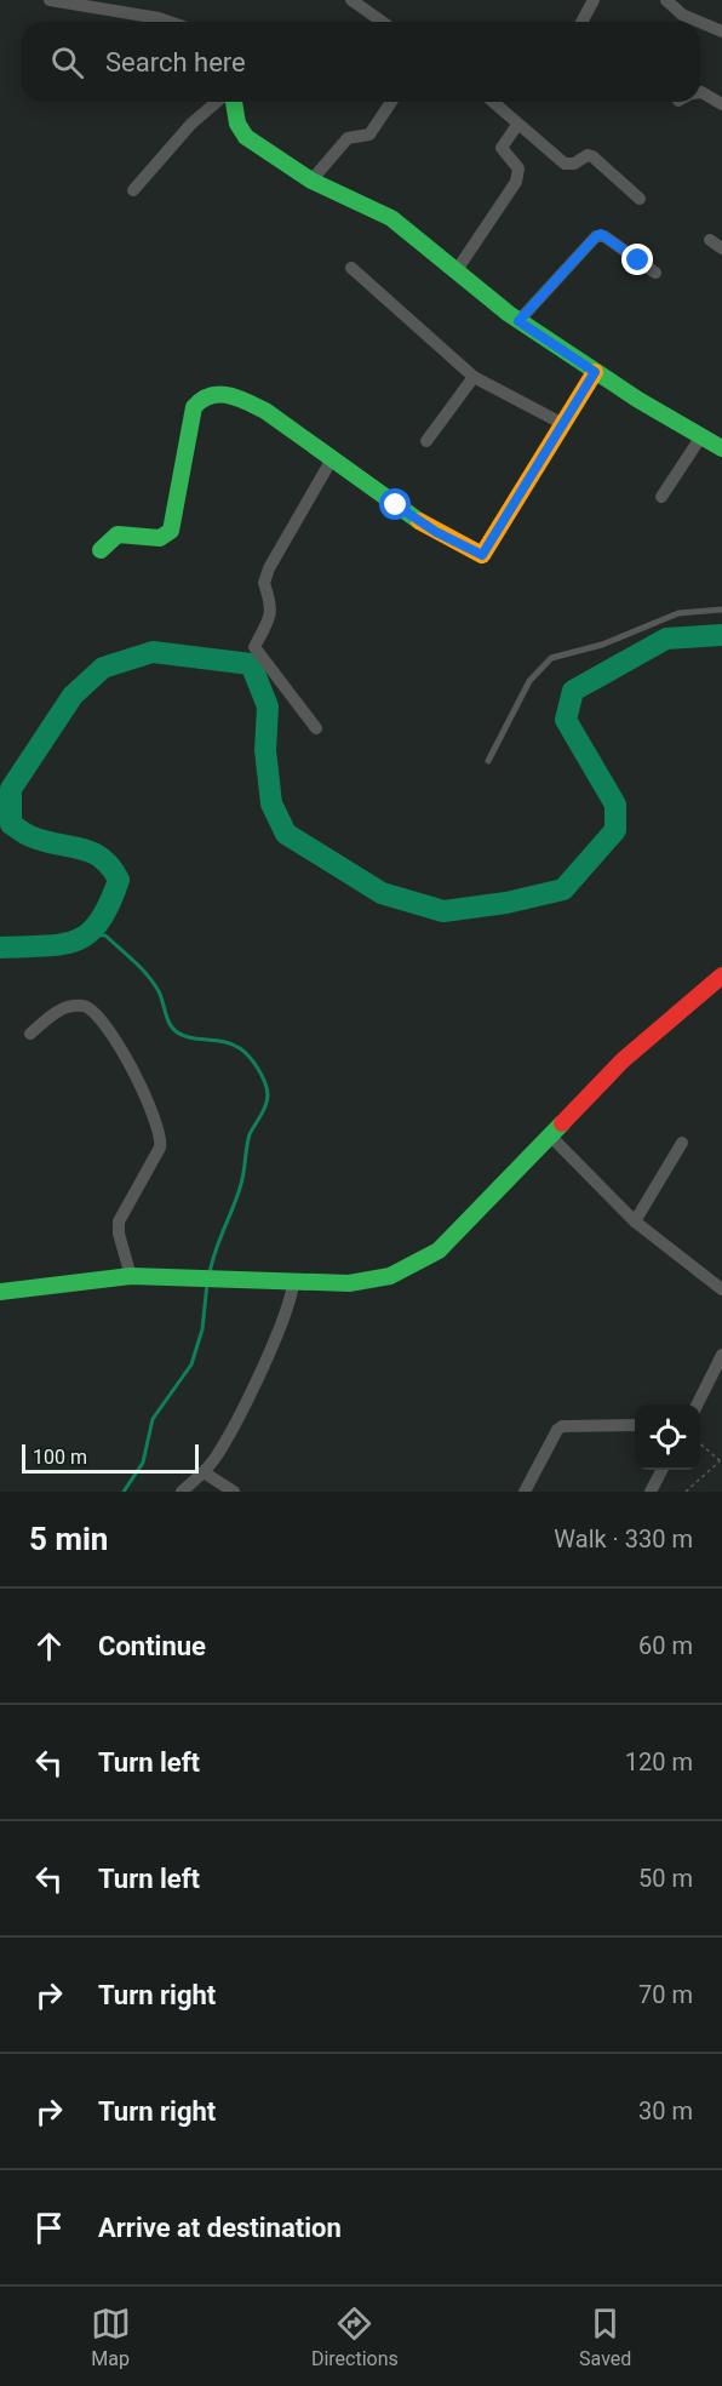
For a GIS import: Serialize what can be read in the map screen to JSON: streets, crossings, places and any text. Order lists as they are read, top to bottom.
{
  "scale_bar": "100 m",
  "page": {
    "search": "Search here",
    "scale": "100 m",
    "heading": ["5 min", "Walk · 330 m"],
    "list": [
      ["Continue", "60 m"],
      ["Turn left", "120 m"],
      ["Turn left", "50 m"],
      ["Turn right", "70 m"],
      ["Turn right", "30 m"],
      "Arrive at destination"
    ],
    "nav": ["Map", "Directions", "Saved"]
  }
}
